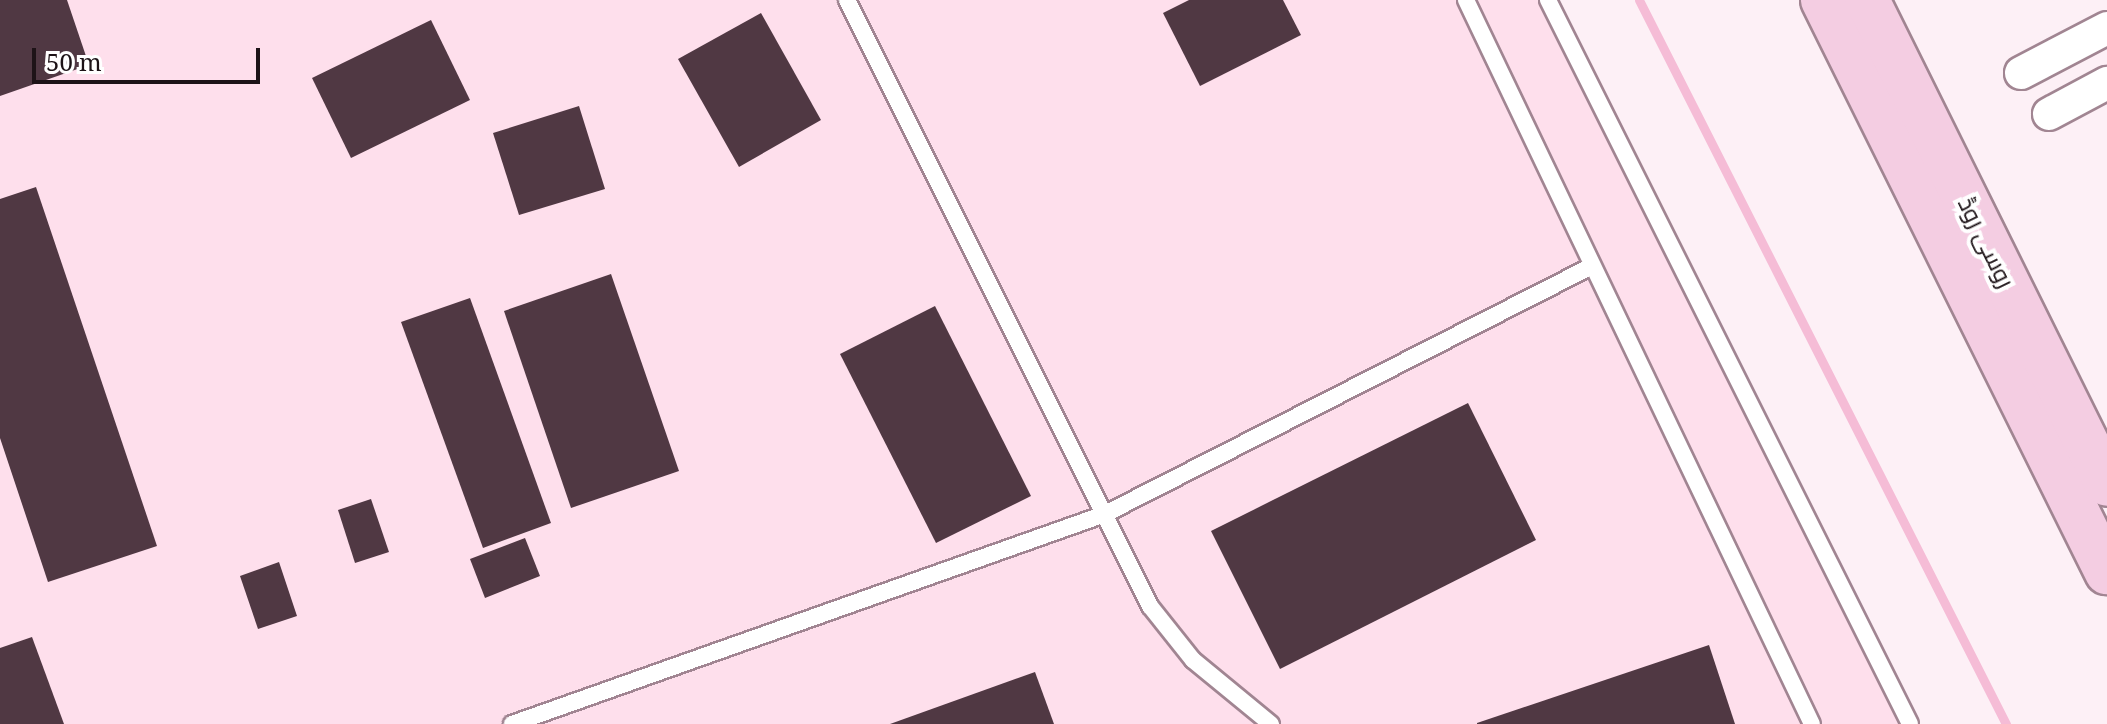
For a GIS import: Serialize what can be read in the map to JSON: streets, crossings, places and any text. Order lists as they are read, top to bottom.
{
  "streets": {
    "main road": ["روسی روڈ"]
  },
  "scale_bar": "50 m"
}
